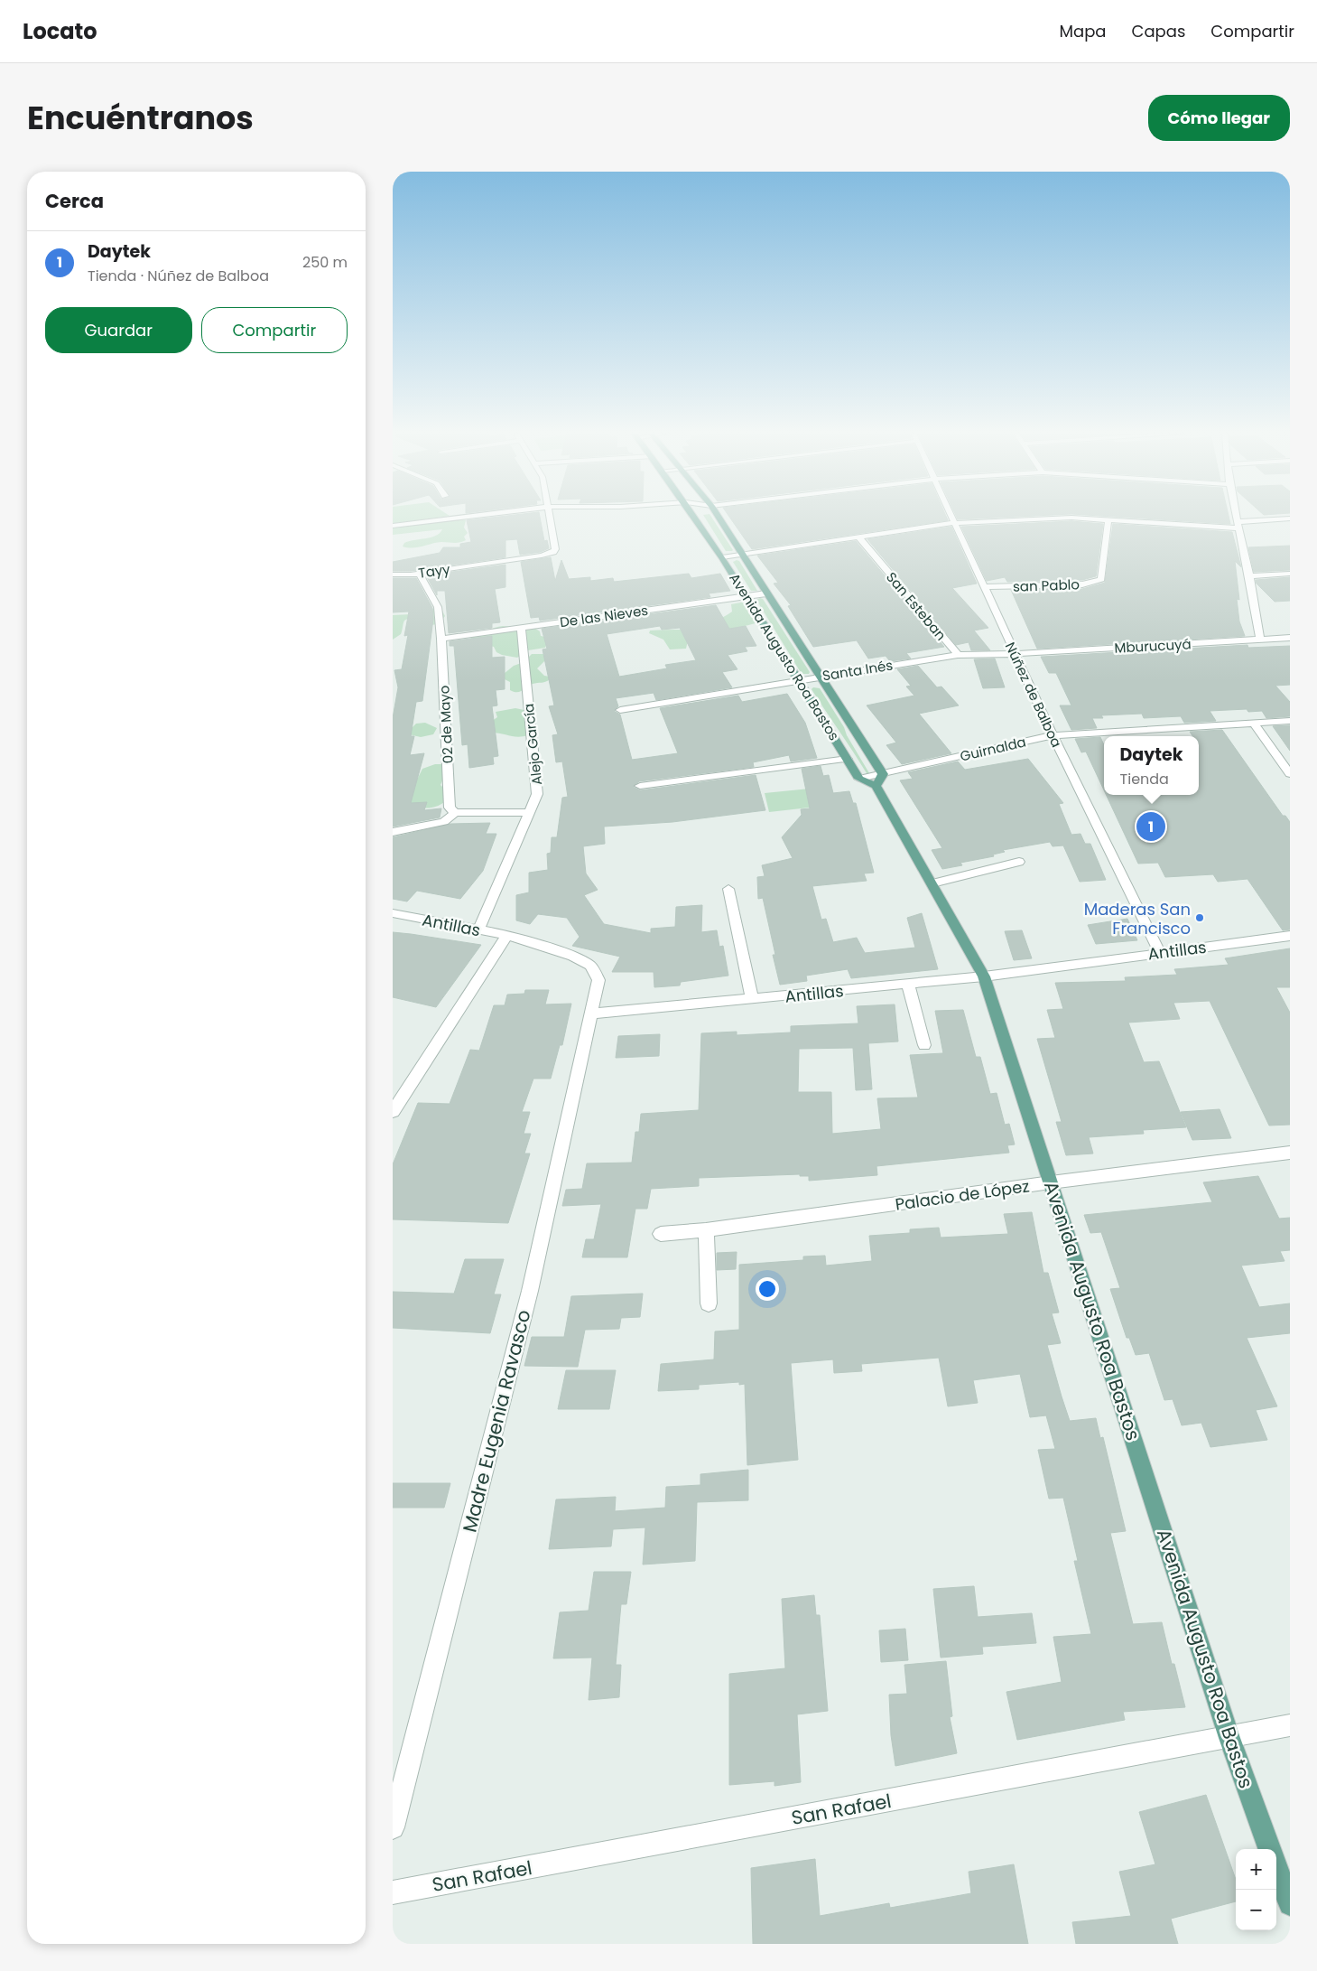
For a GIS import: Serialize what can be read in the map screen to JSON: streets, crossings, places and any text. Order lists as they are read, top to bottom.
{
  "streets": {
    "main road": ["Avenida Augusto Roa Bastos"],
    "street": [
      "Tayy",
      "san Pablo",
      "San Esteban",
      "De las Nieves",
      "Mburucuyá",
      "Santa Inés",
      "Núñez de Balboa",
      "02 de Mayo",
      "Alejo García",
      "Guirnalda",
      "Antillas",
      "Palacio de López",
      "Madre Eugenia Ravasco",
      "San Rafael"
    ]
  },
  "crossings": [
    ["Tayy", "02 de Mayo"],
    ["san Pablo", "Núñez de Balboa"],
    ["San Esteban", "Santa Inés"],
    ["De las Nieves", "Avenida Augusto Roa Bastos"],
    ["De las Nieves", "02 de Mayo"],
    ["De las Nieves", "Alejo García"],
    ["Mburucuyá", "Santa Inés"],
    ["Mburucuyá", "Núñez de Balboa"],
    ["Avenida Augusto Roa Bastos", "Santa Inés"],
    ["Avenida Augusto Roa Bastos", "Guirnalda"],
    ["Avenida Augusto Roa Bastos", "Antillas"],
    ["Avenida Augusto Roa Bastos", "Palacio de López"],
    ["Avenida Augusto Roa Bastos", "San Rafael"],
    ["Santa Inés", "Núñez de Balboa"],
    ["Núñez de Balboa", "Guirnalda"],
    ["Núñez de Balboa", "Antillas"],
    ["Alejo García", "Antillas"],
    ["Antillas", "Madre Eugenia Ravasco"]
  ],
  "places": ["Maderas San Francisco"],
  "page": {
    "header": "Locato",
    "nav": ["Mapa", "Capas", "Compartir"],
    "title": "Encuéntranos",
    "buttons": [
      "Cómo llegar",
      ["Guardar", "Compartir"]
    ],
    "heading": "Cerca",
    "list": [
      {
        "mark": "1",
        "name": "Daytek",
        "note": "Tienda · Núñez de Balboa",
        "value": "250 m"
      }
    ],
    "popup": ["Daytek", "Tienda"],
    "pins": "1",
    "map_buttons": ["+", "−"]
  }
}
